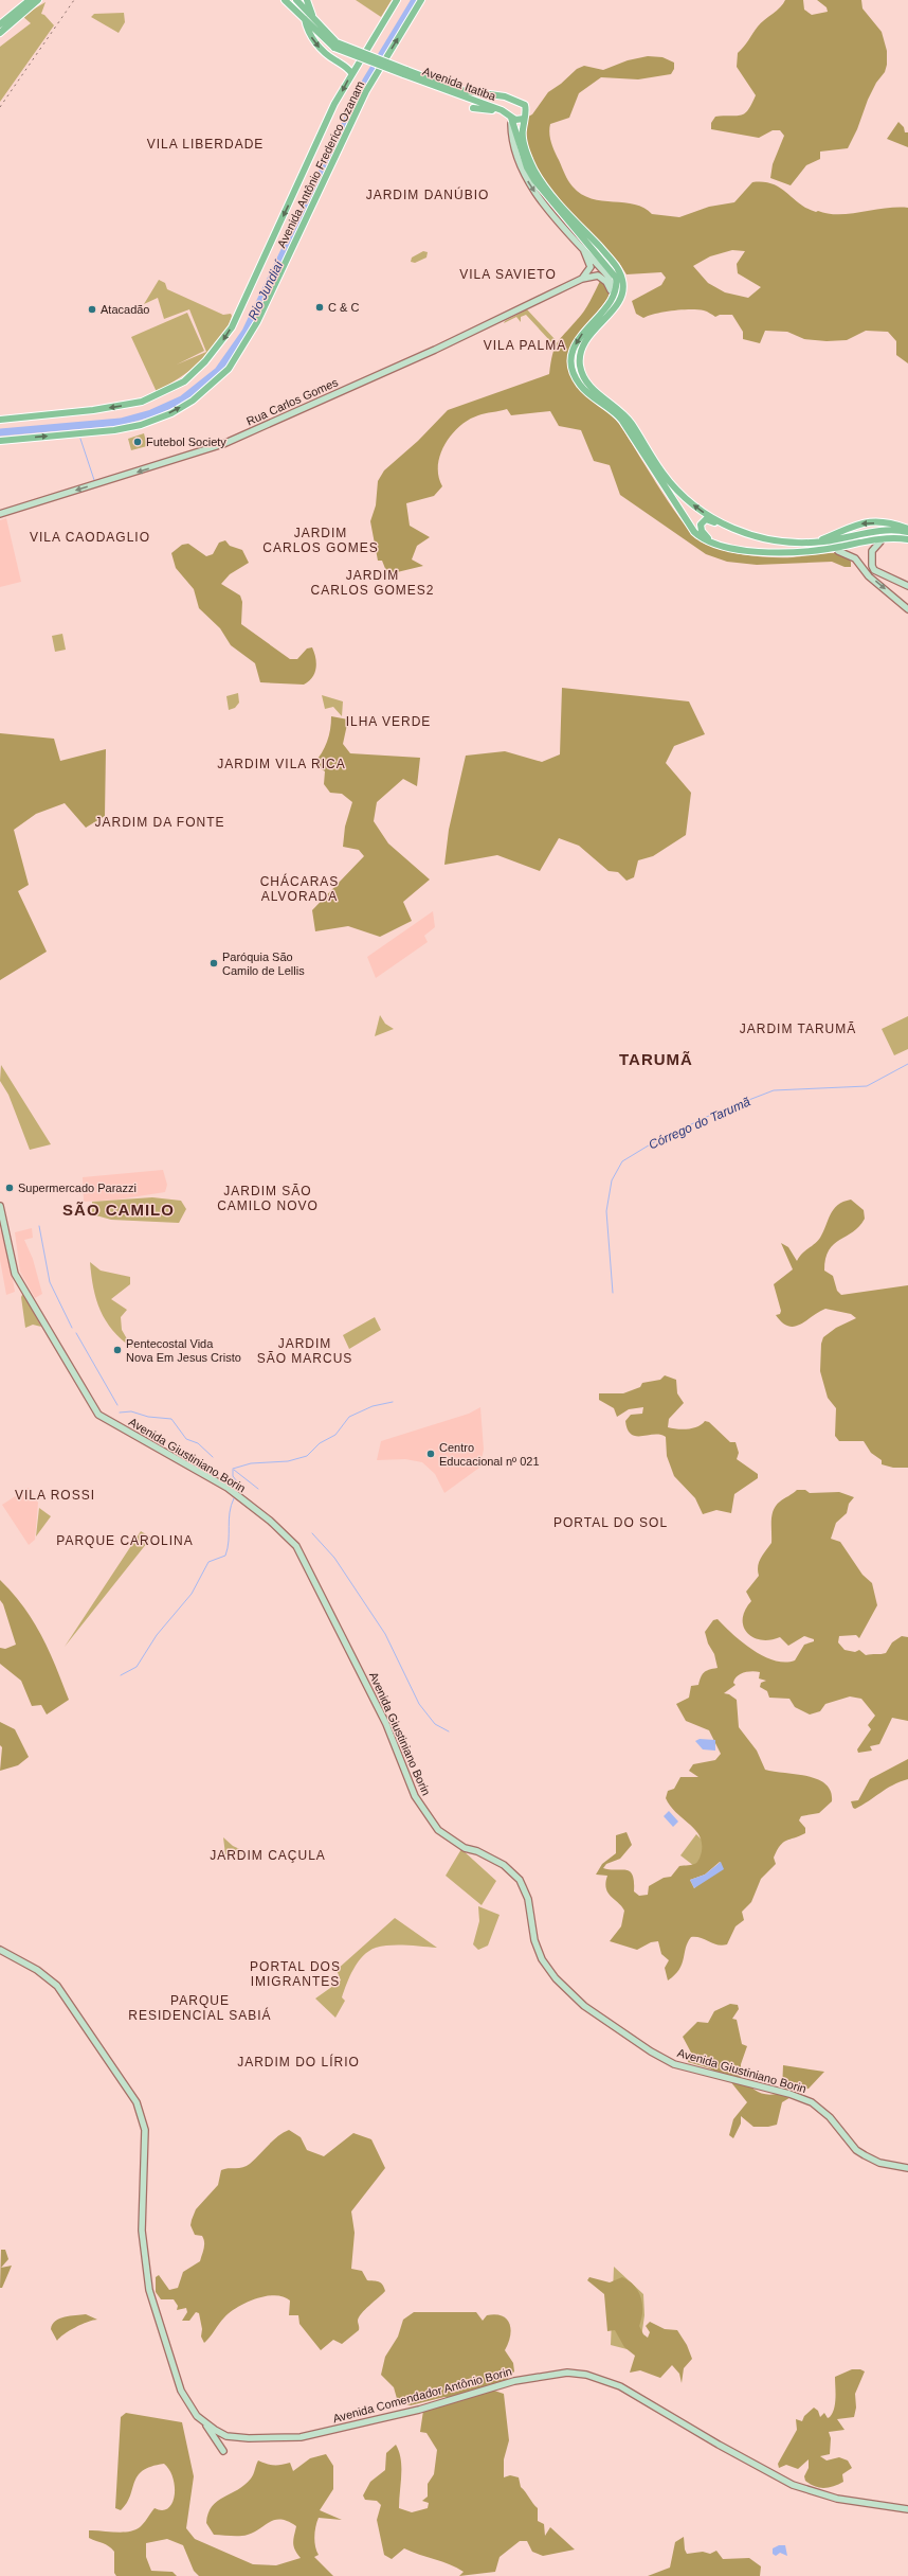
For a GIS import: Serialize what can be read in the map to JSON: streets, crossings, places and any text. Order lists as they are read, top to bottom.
{
  "streets": {
    "main road": [
      "Avenida Itatiba",
      "Avenida Antônio Frederico Ozanam",
      "Rua Carlos Gomes",
      "Avenida Giustiniano Borin",
      "Avenida Comendador Antônio Borin"
    ]
  },
  "one_way": ["Rua Carlos Gomes"],
  "districts": [
    "VILA LIBERDADE",
    "JARDIM DANÚBIO",
    "VILA SAVIETO",
    "VILA PALMA",
    "JARDIM CARLOS GOMES",
    "VILA CAODAGLIO",
    "JARDIM CARLOS GOMES2",
    "ILHA VERDE",
    "JARDIM VILA RICA",
    "JARDIM DA FONTE",
    "CHÁCARAS ALVORADA",
    "JARDIM TARUMÃ",
    "TARUMÃ",
    "JARDIM SÃO CAMILO NOVO",
    "SÃO CAMILO",
    "JARDIM SÃO MARCUS",
    "VILA ROSSI",
    "PORTAL DO SOL",
    "PARQUE CAROLINA",
    "JARDIM CAÇULA",
    "PORTAL DOS IMIGRANTES",
    "PARQUE RESIDENCIAL SABIÁ",
    "JARDIM DO LÍRIO"
  ],
  "water": ["Rio Jundiaí", "Córrego do Tarumã"],
  "places": [
    "C & C",
    "Atacadão",
    "Futebol Society",
    "Paróquia São Camilo de Lellis",
    "Supermercado Parazzi",
    "Pentecostal Vida Nova Em Jesus Cristo",
    "Centro Educacional nº 021"
  ]
}
